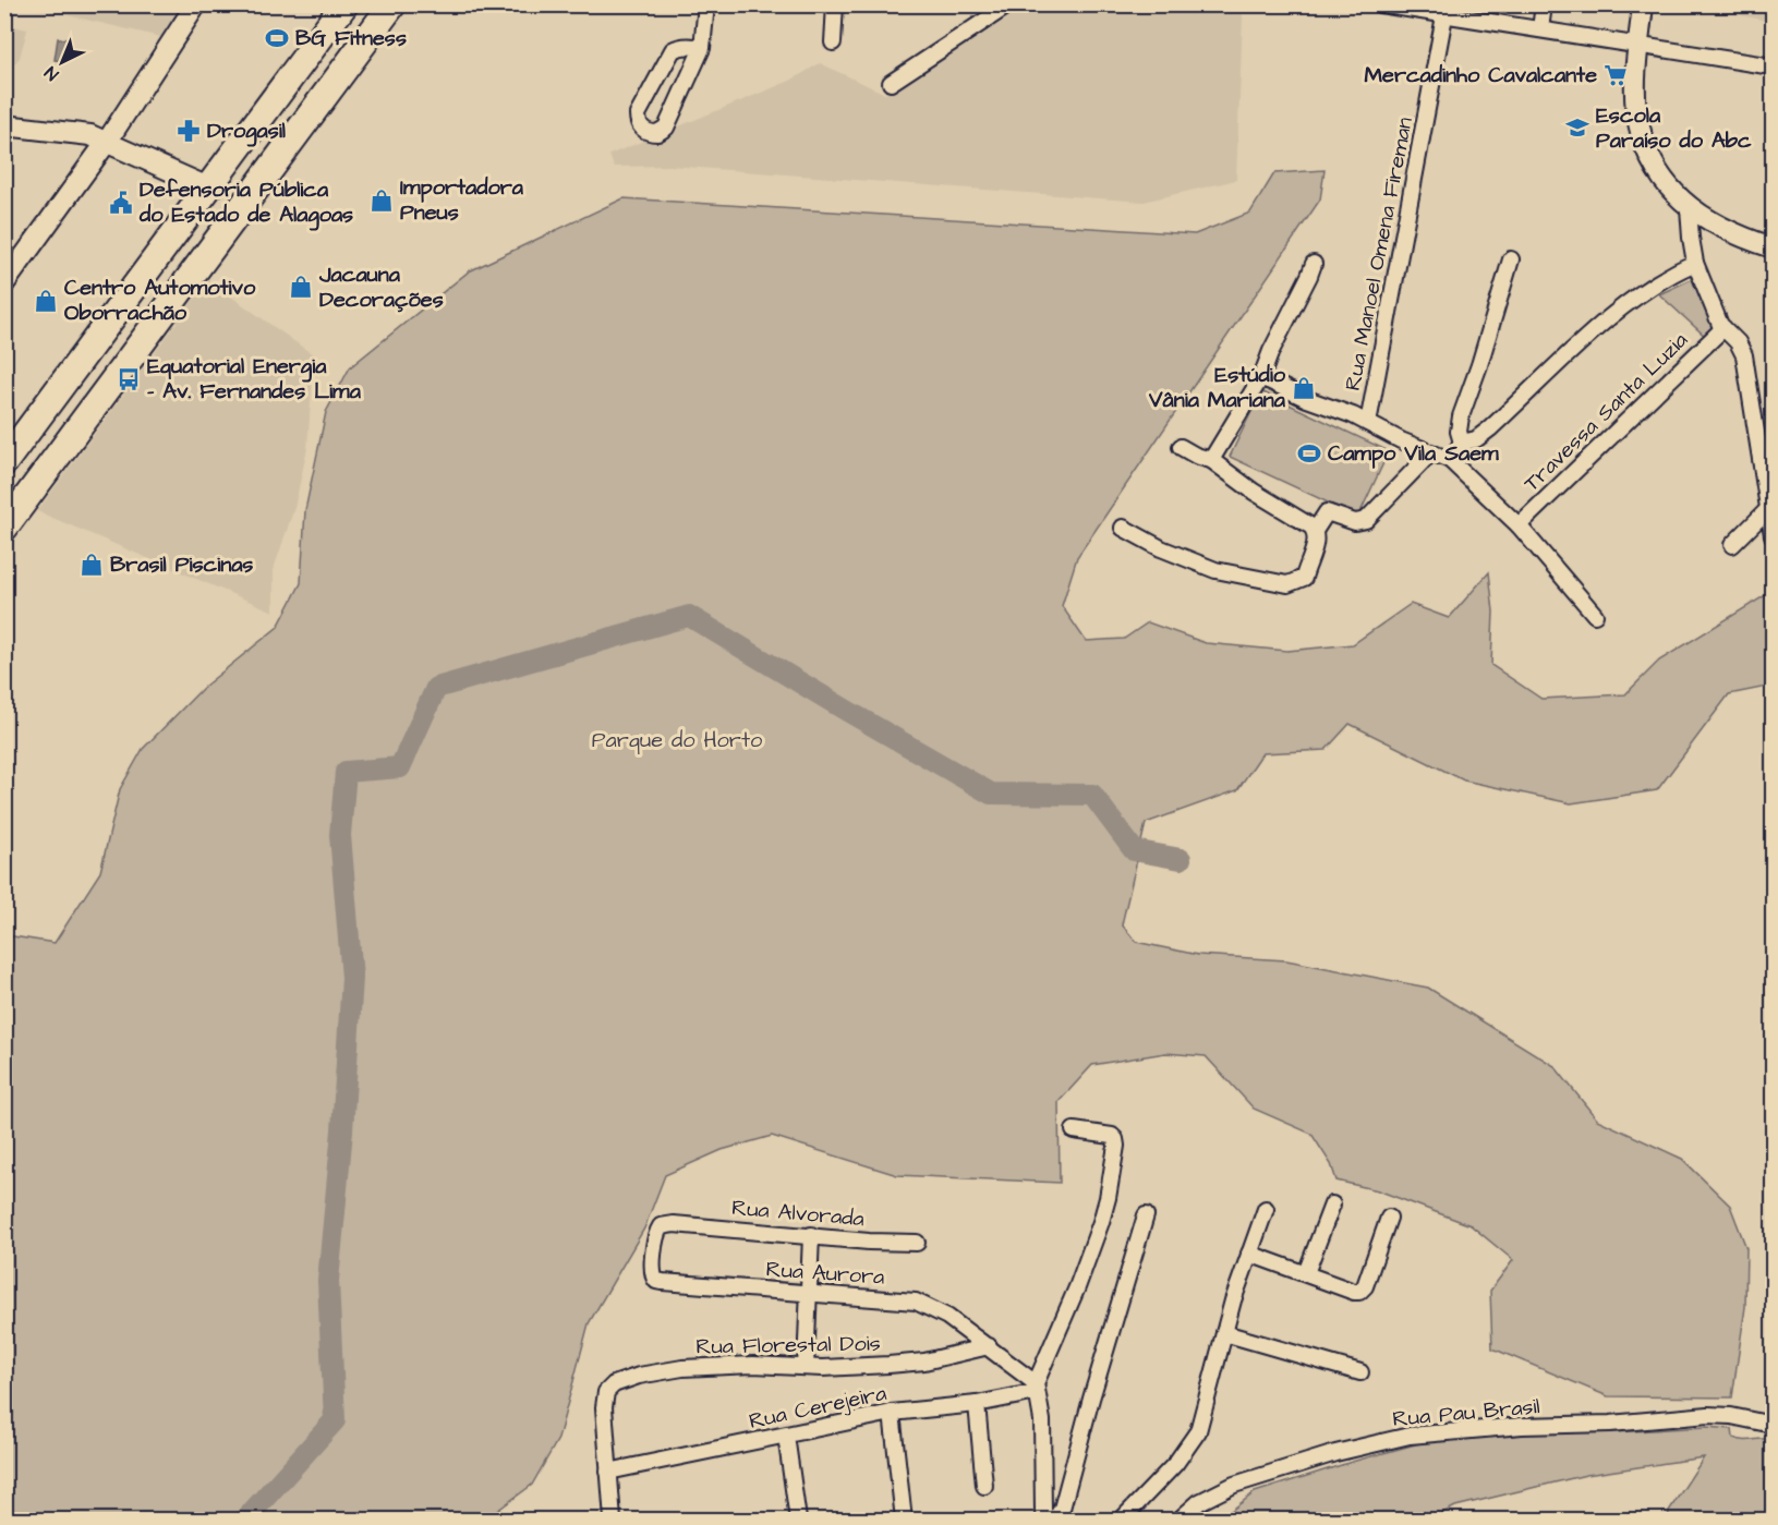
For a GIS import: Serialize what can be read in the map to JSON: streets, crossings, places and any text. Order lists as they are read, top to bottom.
{
  "streets": {
    "street": [
      "Rua Manoel Omena Fireman",
      "Travessa Santa Luzia",
      "Rua Alvorada",
      "Rua Aurora",
      "Rua Florestal Dois",
      "Rua Cerejeira",
      "Rua Pau Brasil"
    ]
  },
  "crossings": [
    ["Rua Alvorada", "Rua Aurora"],
    ["Rua Aurora", "Rua Florestal Dois"],
    ["Rua Aurora", "Rua Cerejeira"],
    ["Rua Florestal Dois", "Rua Cerejeira"]
  ],
  "parks": ["Parque do Horto"],
  "places": {
    "sports": ["BG Fitness", "Campo Vila Saem"],
    "supermarket": ["Mercadinho Cavalcante"],
    "school or university": ["Escola Paraíso do Abc"],
    "pharmacy": ["Drogasil"],
    "shop": [
      "Importadora Pneus",
      "Jacauna Decorações",
      "Centro Automotivo Oborrachão",
      "Estúdio Vânia Mariana",
      "Brasil Piscinas"
    ],
    "public building": ["Defensoria Pública do Estado de Alagoas"],
    "bus stop": ["Equatorial Energia - Av. Fernandes Lima"]
  },
  "north": "bottom left"
}
